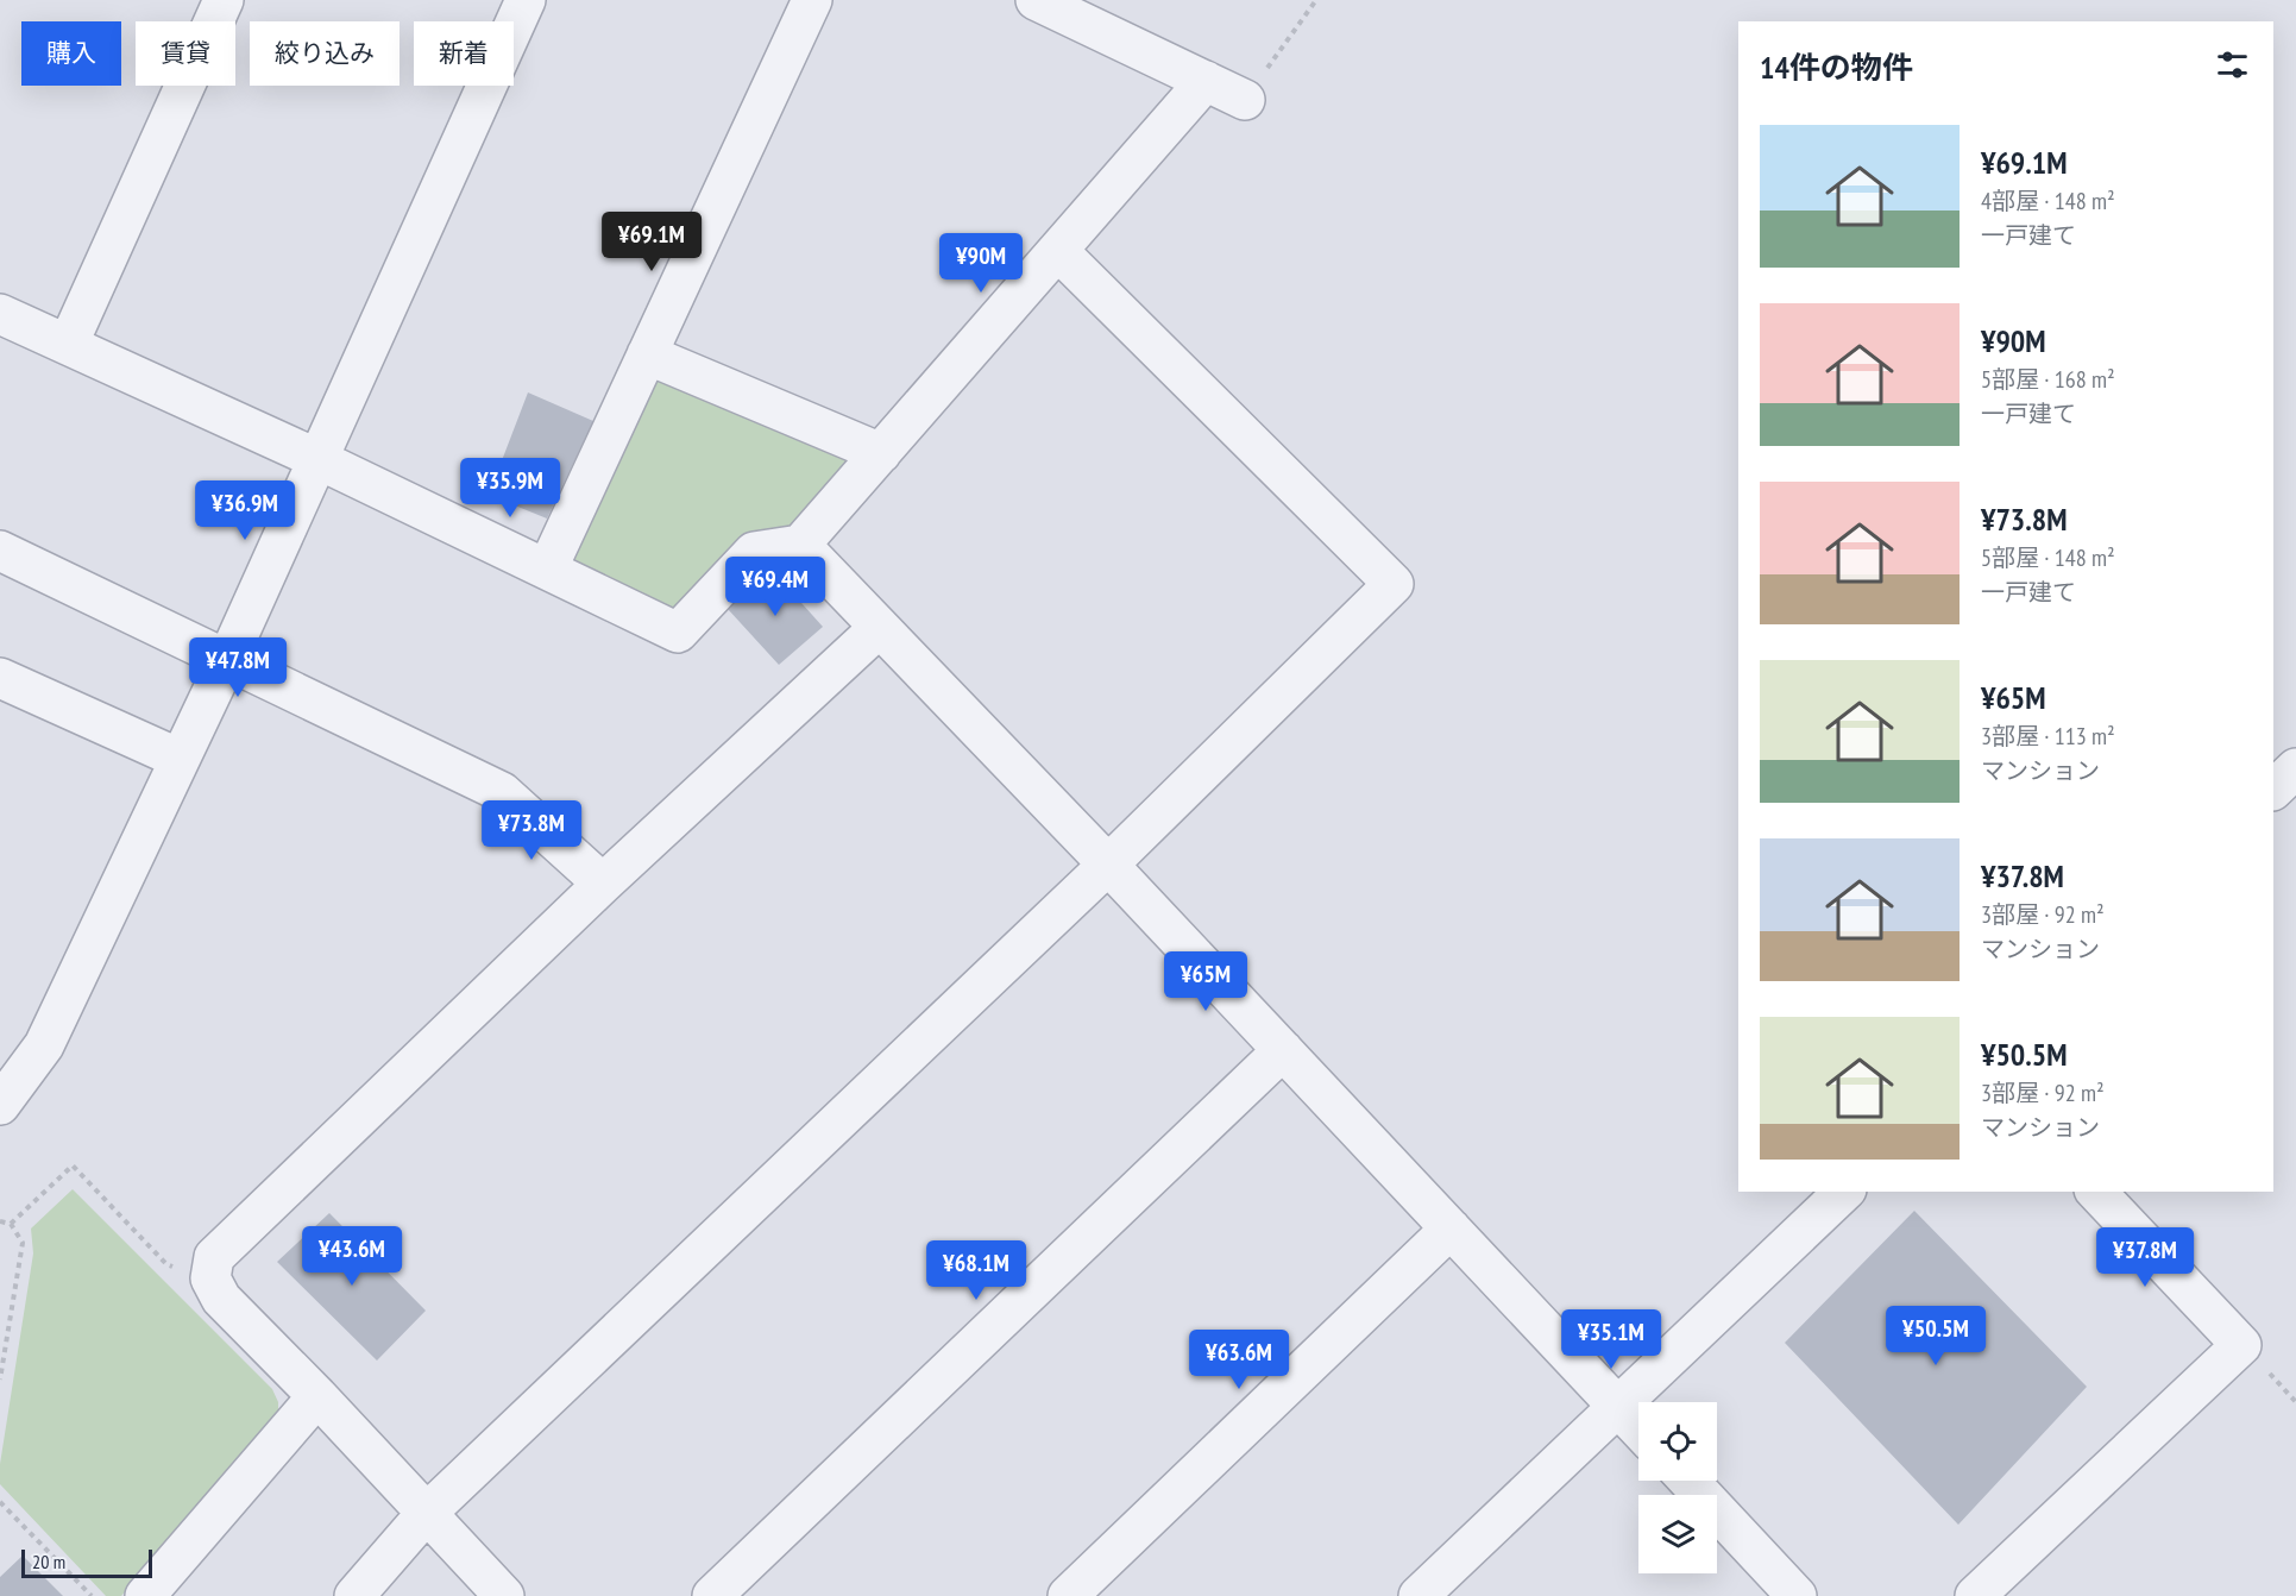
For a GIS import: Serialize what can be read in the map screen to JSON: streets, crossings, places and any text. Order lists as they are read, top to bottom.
{
  "scale_bar": "20 m",
  "page": {
    "chip": [
      "購入",
      "賃貸",
      "絞り込み",
      "新着"
    ],
    "heading": "14件の物件",
    "list": [
      {
        "name": "¥69.1M",
        "note": "4部屋 · 148 m² · 一戸建て"
      },
      {
        "name": "¥90M",
        "note": "5部屋 · 168 m² · 一戸建て"
      },
      {
        "name": "¥73.8M",
        "note": "5部屋 · 148 m² · 一戸建て"
      },
      {
        "name": "¥65M",
        "note": "3部屋 · 113 m² · マンション"
      },
      {
        "name": "¥37.8M",
        "note": "3部屋 · 92 m² · マンション"
      },
      {
        "name": "¥50.5M",
        "note": "3部屋 · 92 m² · マンション"
      }
    ],
    "price": [
      "¥69.1M",
      "¥90M",
      "¥35.9M",
      "¥36.9M",
      "¥69.4M",
      "¥47.8M",
      "¥73.8M",
      "¥65M",
      "¥43.6M",
      "¥37.8M",
      "¥68.1M",
      "¥50.5M",
      "¥35.1M",
      "¥63.6M"
    ],
    "scale": "20 m"
  }
}
